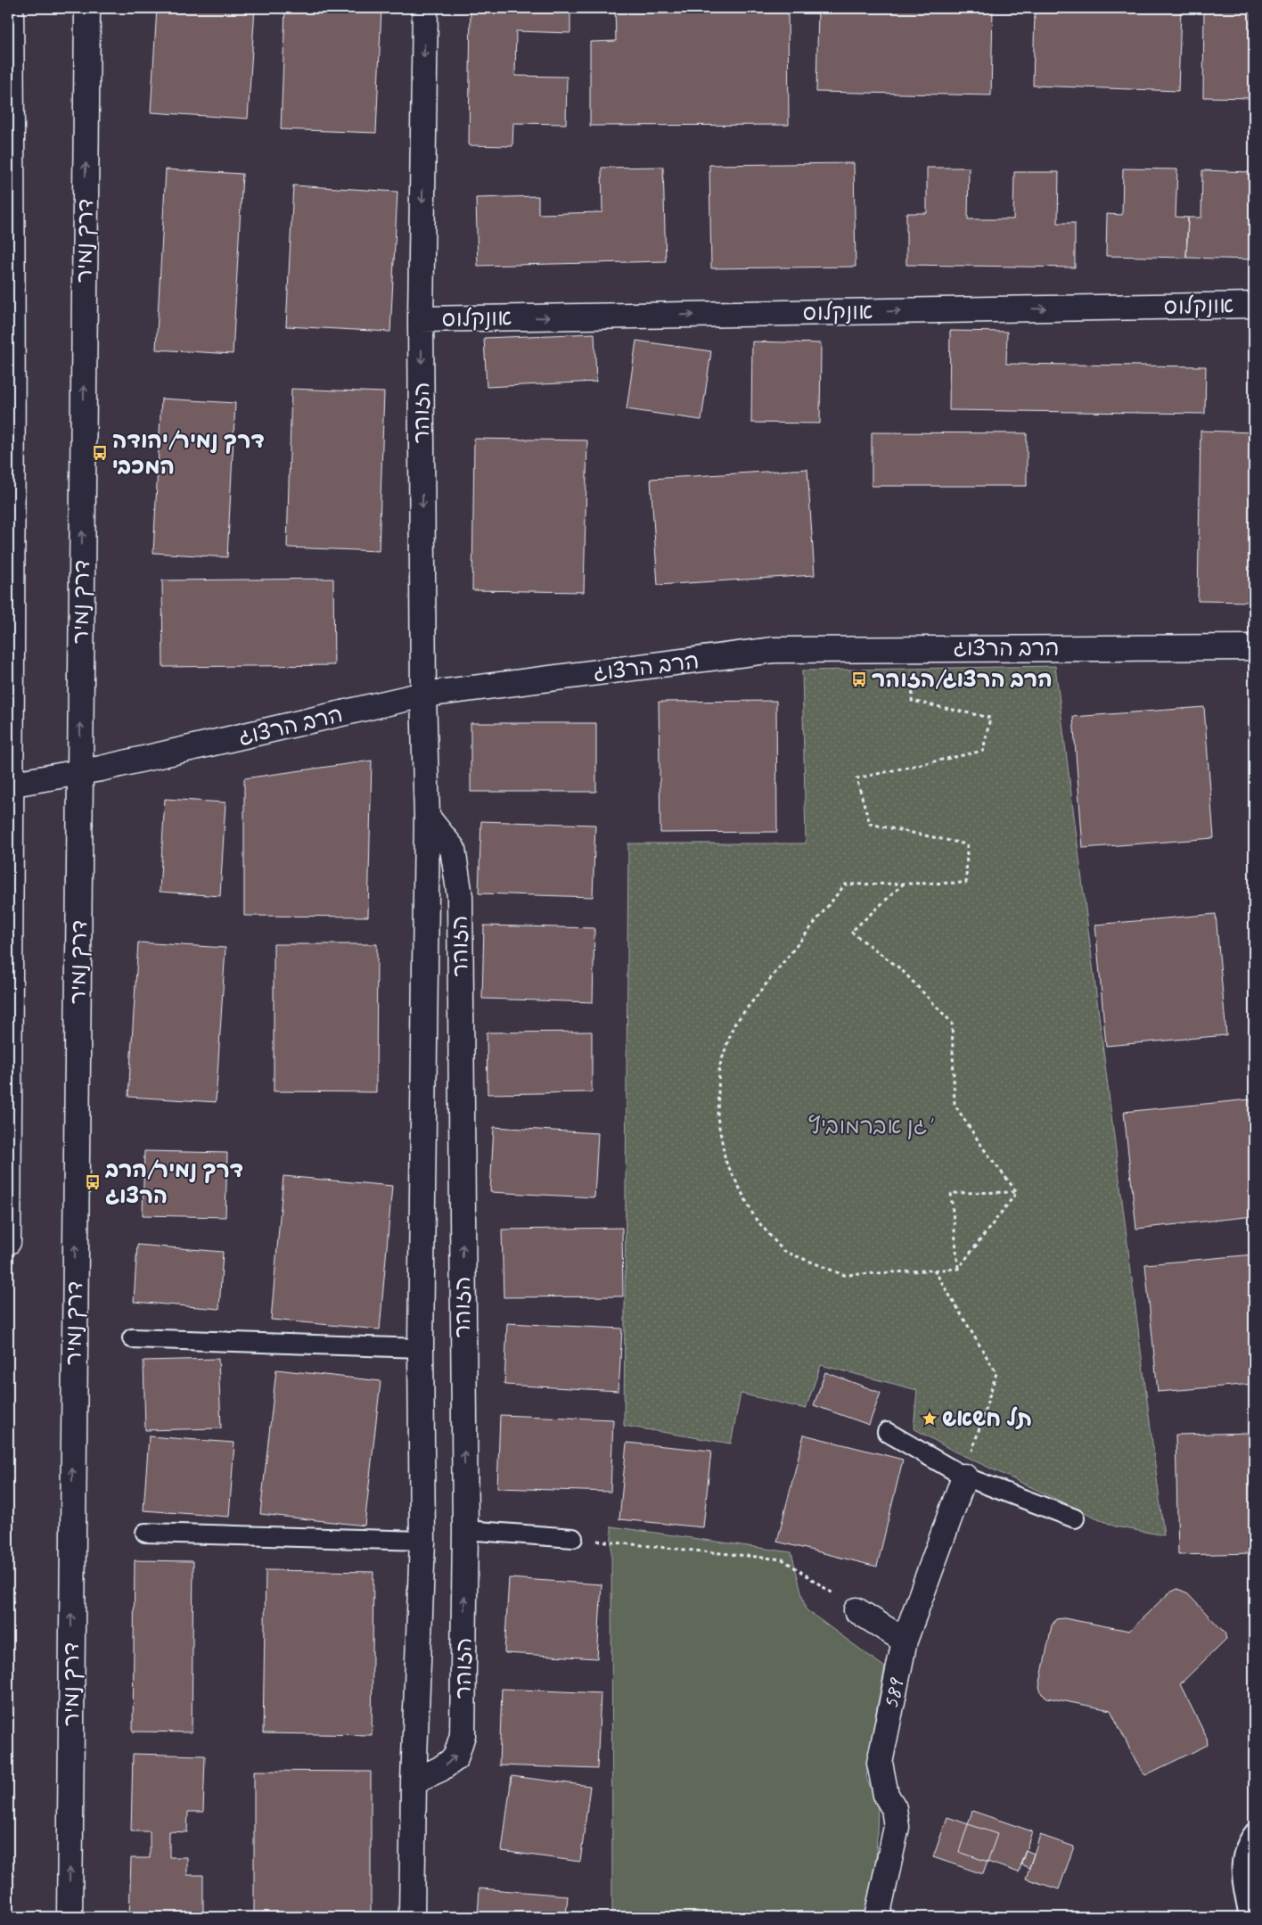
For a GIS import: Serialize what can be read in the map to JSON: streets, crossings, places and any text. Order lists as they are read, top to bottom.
{
  "streets": {
    "street": [
      "דרך נמיר",
      "אונקלוס",
      "הזוהר",
      "הרב הרצוג",
      "589"
    ]
  },
  "crossings": [
    ["דרך נמיר", "הרב הרצוג"],
    ["אונקלוס", "הזוהר"],
    ["הזוהר", "הרב הרצוג"]
  ],
  "one_way": ["אונקלוס"],
  "parks": ["גן אברמוביץ'"],
  "places": {
    "bus stop": ["דרך נמיר/יהודה המכבי", "הרב הרצוג/הזוהר", "דרך נמיר/הרב הרצוג"],
    "place": ["תל חשאש"]
  }
}
